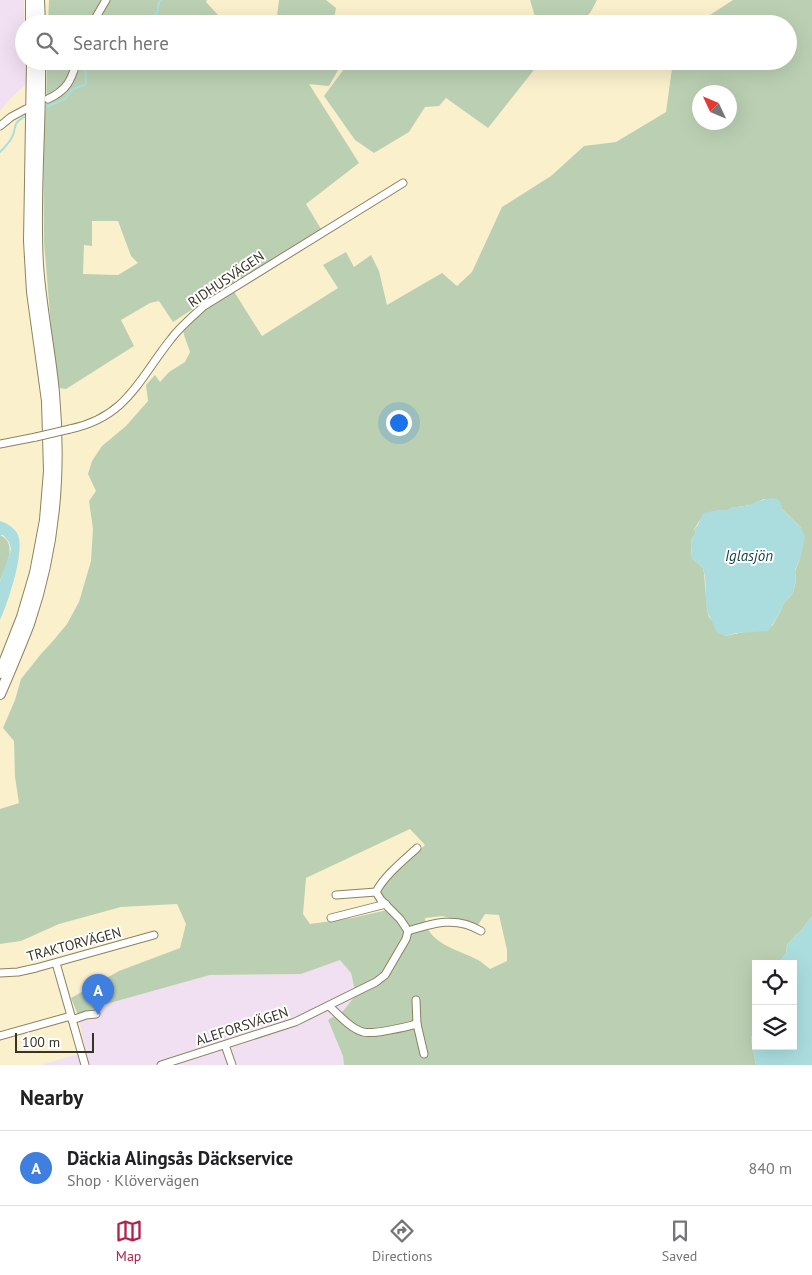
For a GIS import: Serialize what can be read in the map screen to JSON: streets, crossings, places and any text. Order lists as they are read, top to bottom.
{
  "streets": {
    "street": ["RIDHUSVÄGEN", "TRAKTORVÄGEN", "ALEFORSVÄGEN"]
  },
  "water": ["Iglasjön"],
  "scale_bar": "100 m",
  "north": "top left",
  "page": {
    "search": "Search here",
    "pins": "A",
    "scale": "100 m",
    "heading": "Nearby",
    "list": [
      {
        "mark": "A",
        "name": "Däckia Alingsås Däckservice",
        "note": "Shop · Klövervägen",
        "value": "840 m"
      }
    ],
    "nav": ["Map", "Directions", "Saved"]
  }
}
